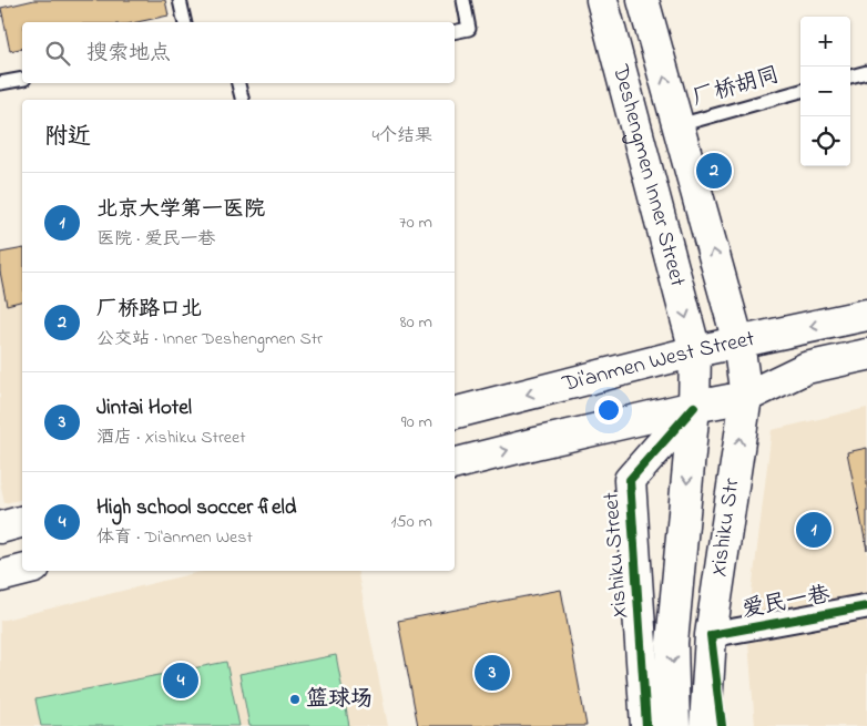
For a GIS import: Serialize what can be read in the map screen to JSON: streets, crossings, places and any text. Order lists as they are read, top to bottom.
{
  "streets": {
    "main road": [
      "Deshengmen Inner Street",
      "Di'anmen West Street",
      "Xishiku Str",
      "Xishiku Street"
    ],
    "street": ["爱民一巷"],
    "lane": ["厂桥胡同"]
  },
  "crossings": [
    ["厂桥胡同", "Xishiku Str"],
    ["Deshengmen Inner Street", "Di'anmen West Street"],
    ["Deshengmen Inner Street", "Xishiku Street"],
    ["Di'anmen West Street", "Xishiku Str"],
    ["Xishiku Str", "爱民一巷"]
  ],
  "one_way": ["Deshengmen Inner Street"],
  "places": ["篮球场"],
  "page": {
    "map_buttons": ["+", "−"],
    "search": "搜索地点",
    "heading": ["附近", "4个结果"],
    "pins": [
      "2",
      "1",
      "3",
      "4"
    ],
    "list": [
      {
        "mark": "1",
        "name": "北京大学第一医院",
        "note": "医院 · 爱民一巷",
        "value": "70 m"
      },
      {
        "mark": "2",
        "name": "厂桥路口北",
        "note": "公交站 · Inner Deshengmen Str",
        "value": "80 m"
      },
      {
        "mark": "3",
        "name": "Jintai Hotel",
        "note": "酒店 · Xishiku Street",
        "value": "90 m"
      },
      {
        "mark": "4",
        "name": "High school soccer field",
        "note": "体育 · Di'anmen West",
        "value": "150 m"
      }
    ]
  }
}
